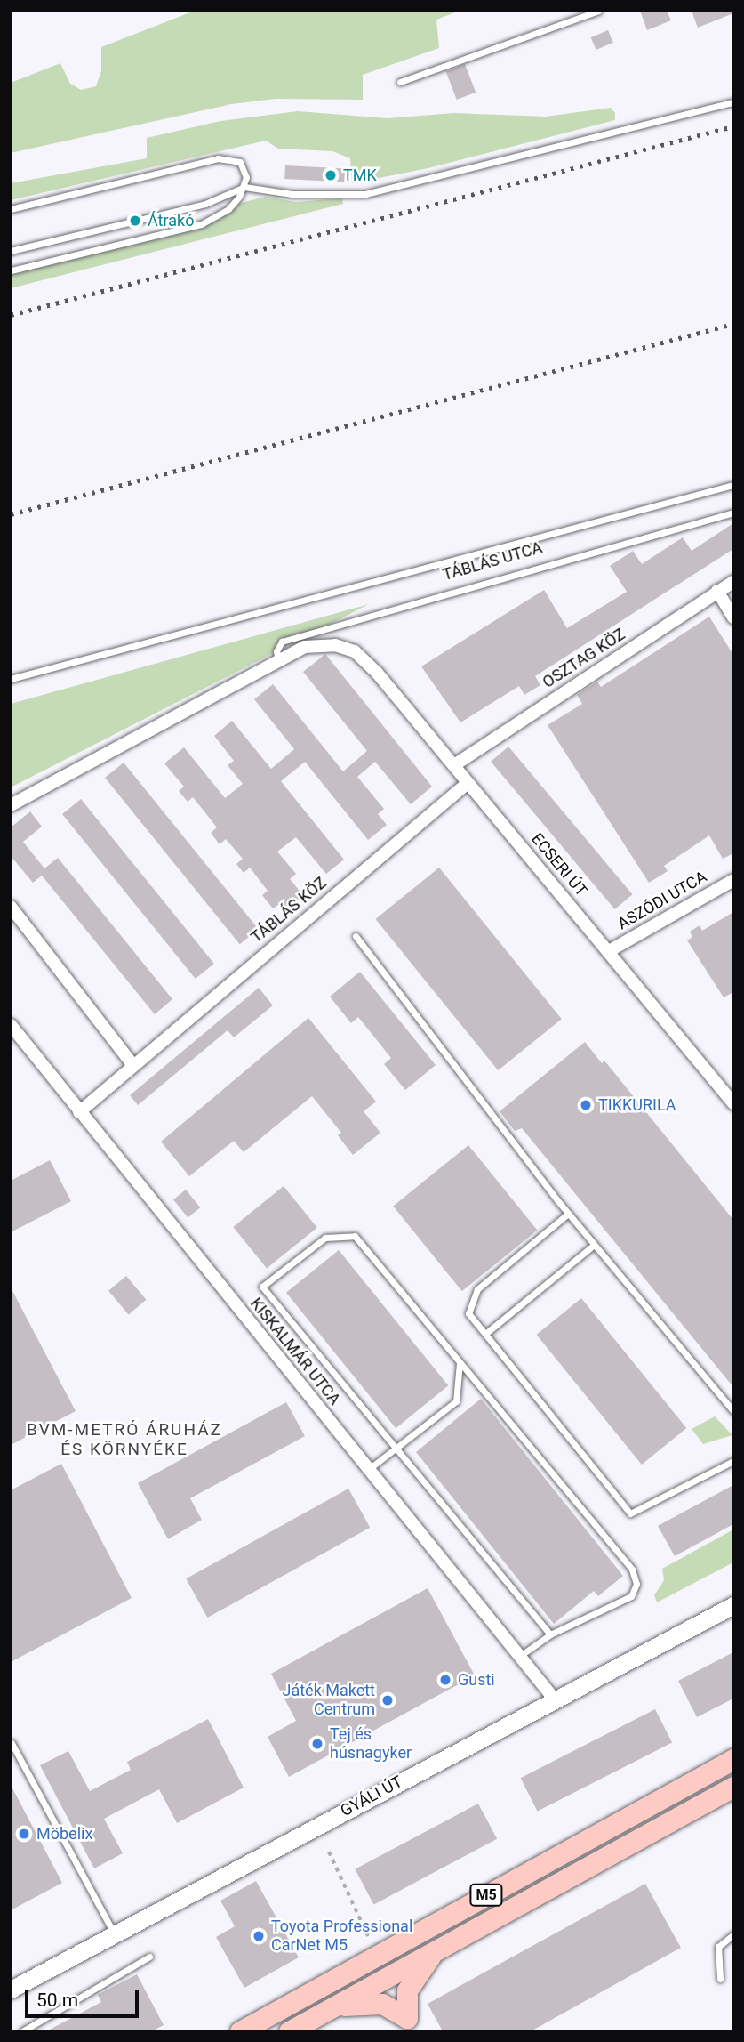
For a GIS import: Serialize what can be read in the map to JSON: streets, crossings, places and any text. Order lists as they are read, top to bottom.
{
  "streets": {
    "main road": ["M5"],
    "street": [
      "TÁBLÁS UTCA",
      "OSZTAG KÖZ",
      "ECSERI ÚT",
      "ASZÓDI UTCA",
      "TÁBLÁS KÖZ",
      "KISKALMÁR UTCA",
      "GYÁLI ÚT"
    ]
  },
  "crossings": [
    ["TÁBLÁS UTCA", "ECSERI ÚT"],
    ["OSZTAG KÖZ", "ECSERI ÚT"],
    ["ECSERI ÚT", "ASZÓDI UTCA"],
    ["ECSERI ÚT", "TÁBLÁS KÖZ"],
    ["TÁBLÁS KÖZ", "KISKALMÁR UTCA"],
    ["KISKALMÁR UTCA", "GYÁLI ÚT"]
  ],
  "districts": ["BVM-METRÓ ÁRUHÁZ ÉS KÖRNYÉKE"],
  "places": [
    "TMK",
    "Átrakó",
    "TIKKURILA",
    "Gusti",
    "Játék Makett Centrum",
    "Tej és húsnagyker",
    "Möbelix",
    "Toyota Professional CarNet M5"
  ],
  "scale_bar": "50 m"
}
